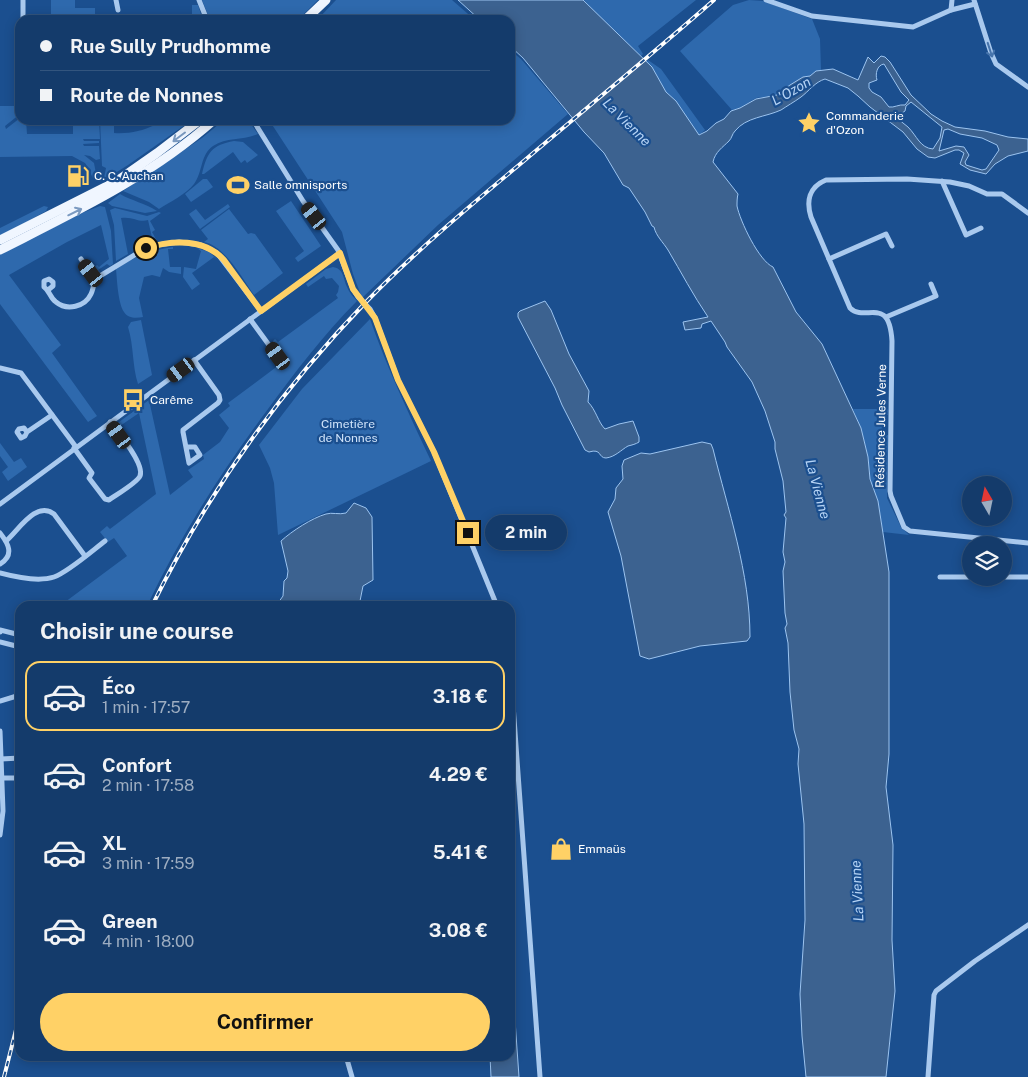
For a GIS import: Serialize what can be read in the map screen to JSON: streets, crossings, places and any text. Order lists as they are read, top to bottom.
{
  "streets": {
    "street": ["Résidence Jules Verne"]
  },
  "water": ["L'Ozon", "La Vienne"],
  "parks": ["Cimetière de Nonnes"],
  "places": {
    "place": ["Commanderie d'Ozon"],
    "fuel station": ["C. C. Auchan"],
    "sports": ["Salle omnisports"],
    "bus stop": ["Carême"],
    "shop": ["Emmaüs"]
  },
  "north": "top",
  "page": {
    "banner": ["Rue Sully Prudhomme", "Route de Nonnes"],
    "bubble": "2 min",
    "heading": "Choisir une course",
    "list": [
      {
        "name": "Éco",
        "note": "1 min · 17:57",
        "value": "3.18 €"
      },
      {
        "name": "Confort",
        "note": "2 min · 17:58",
        "value": "4.29 €"
      },
      {
        "name": "XL",
        "note": "3 min · 17:59",
        "value": "5.41 €"
      },
      {
        "name": "Green",
        "note": "4 min · 18:00",
        "value": "3.08 €"
      }
    ],
    "buttons": "Confirmer"
  }
}
